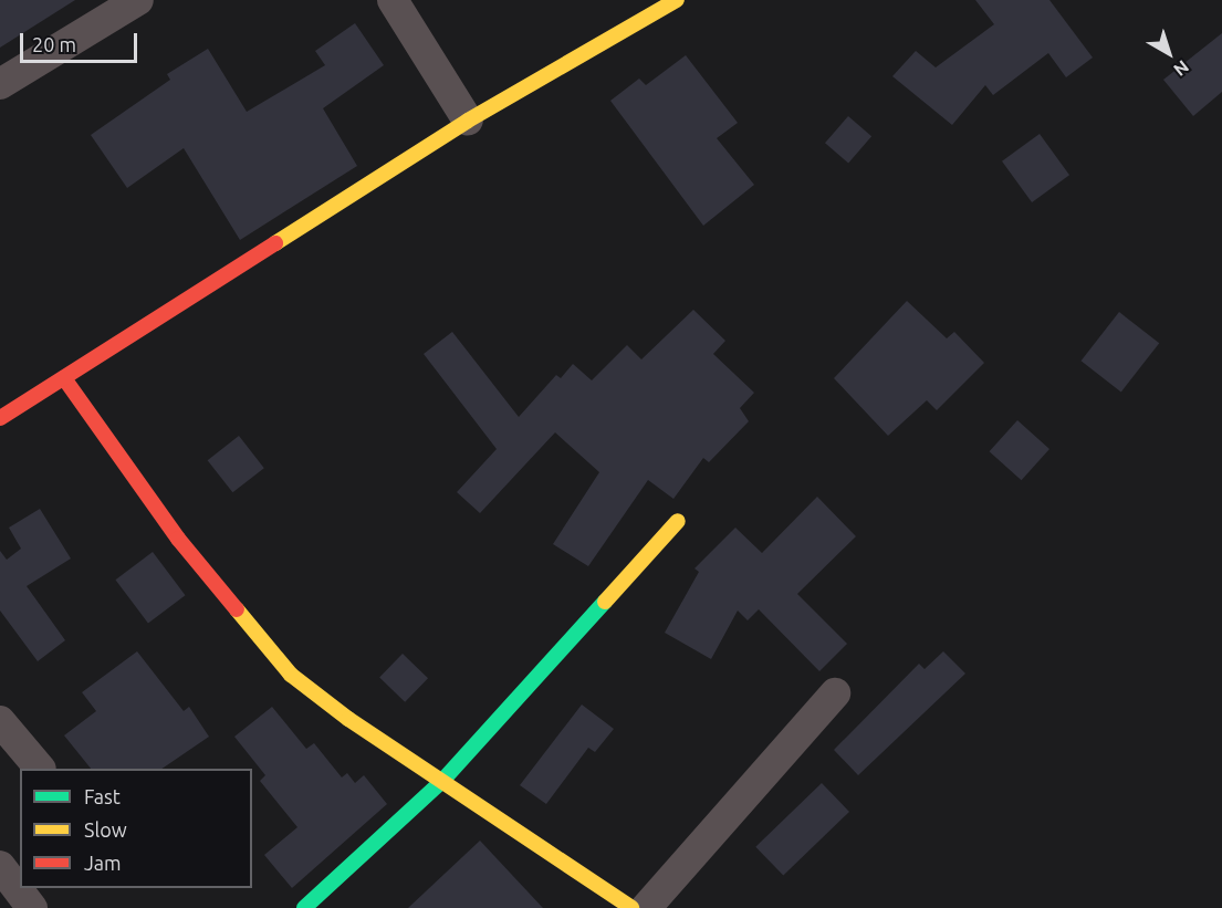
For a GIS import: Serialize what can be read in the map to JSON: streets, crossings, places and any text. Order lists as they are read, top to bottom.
{
  "legend": ["Fast", "Slow", "Jam"],
  "scale_bar": "20 m",
  "north": "bottom right"
}
